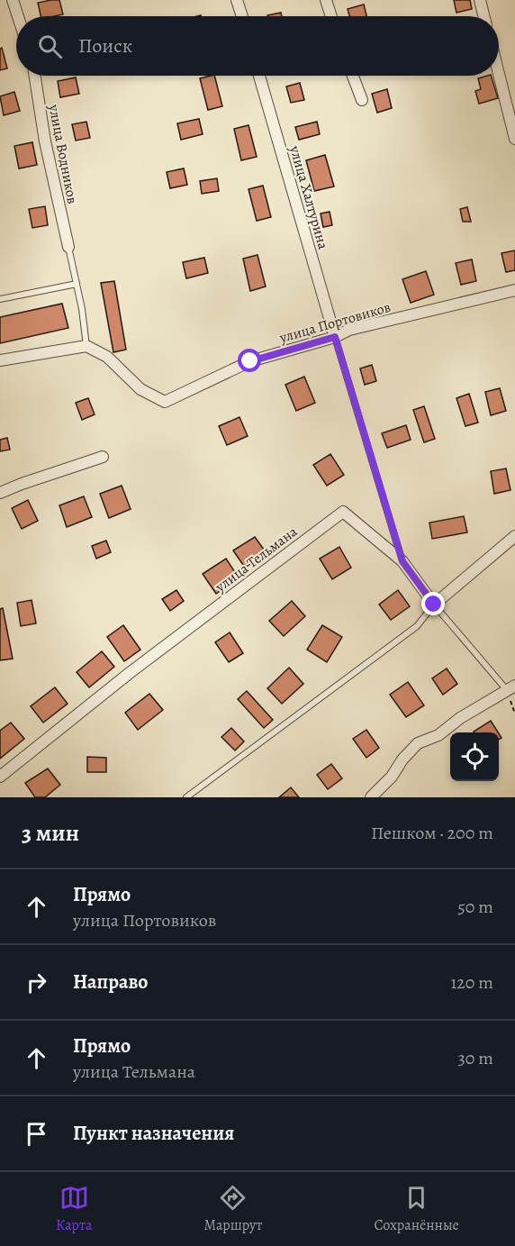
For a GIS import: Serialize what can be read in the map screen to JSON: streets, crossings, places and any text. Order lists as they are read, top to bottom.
{
  "streets": {
    "street": [
      "улица Водников",
      "улица Халтурина",
      "улица Портовиков",
      "улица Тельмана"
    ]
  },
  "crossings": [
    ["улица Халтурина", "улица Портовиков"]
  ],
  "page": {
    "search": "Поиск",
    "heading": ["3 мин", "Пешком · 200 m"],
    "list": [
      ["Прямо", "улица Портовиков", "50 m"],
      ["Направо", "120 m"],
      ["Прямо", "улица Тельмана", "30 m"],
      "Пункт назначения"
    ],
    "nav": ["Карта", "Маршрут", "Сохранённые"]
  }
}
